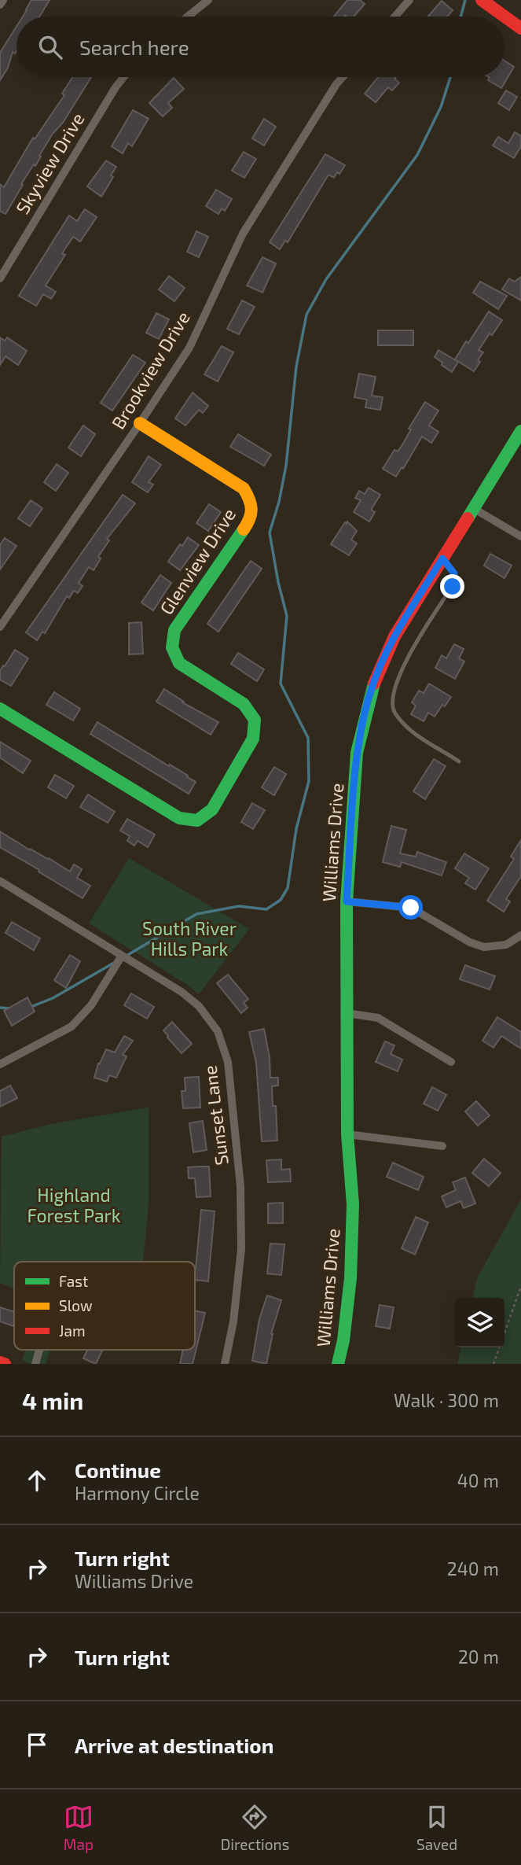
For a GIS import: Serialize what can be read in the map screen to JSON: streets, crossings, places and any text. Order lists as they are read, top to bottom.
{
  "streets": {
    "main road": ["Glenview Drive", "Williams Drive"],
    "street": ["Skyview Drive", "Brookview Drive", "Sunset Lane"]
  },
  "crossings": [
    ["Brookview Drive", "Glenview Drive"]
  ],
  "parks": ["South River Hills Park", "Highland Forest Park"],
  "legend": ["Fast", "Slow", "Jam"],
  "page": {
    "search": "Search here",
    "heading": ["4 min", "Walk · 300 m"],
    "list": [
      ["Continue", "Harmony Circle", "40 m"],
      ["Turn right", "Williams Drive", "240 m"],
      ["Turn right", "20 m"],
      "Arrive at destination"
    ],
    "nav": ["Map", "Directions", "Saved"]
  }
}
